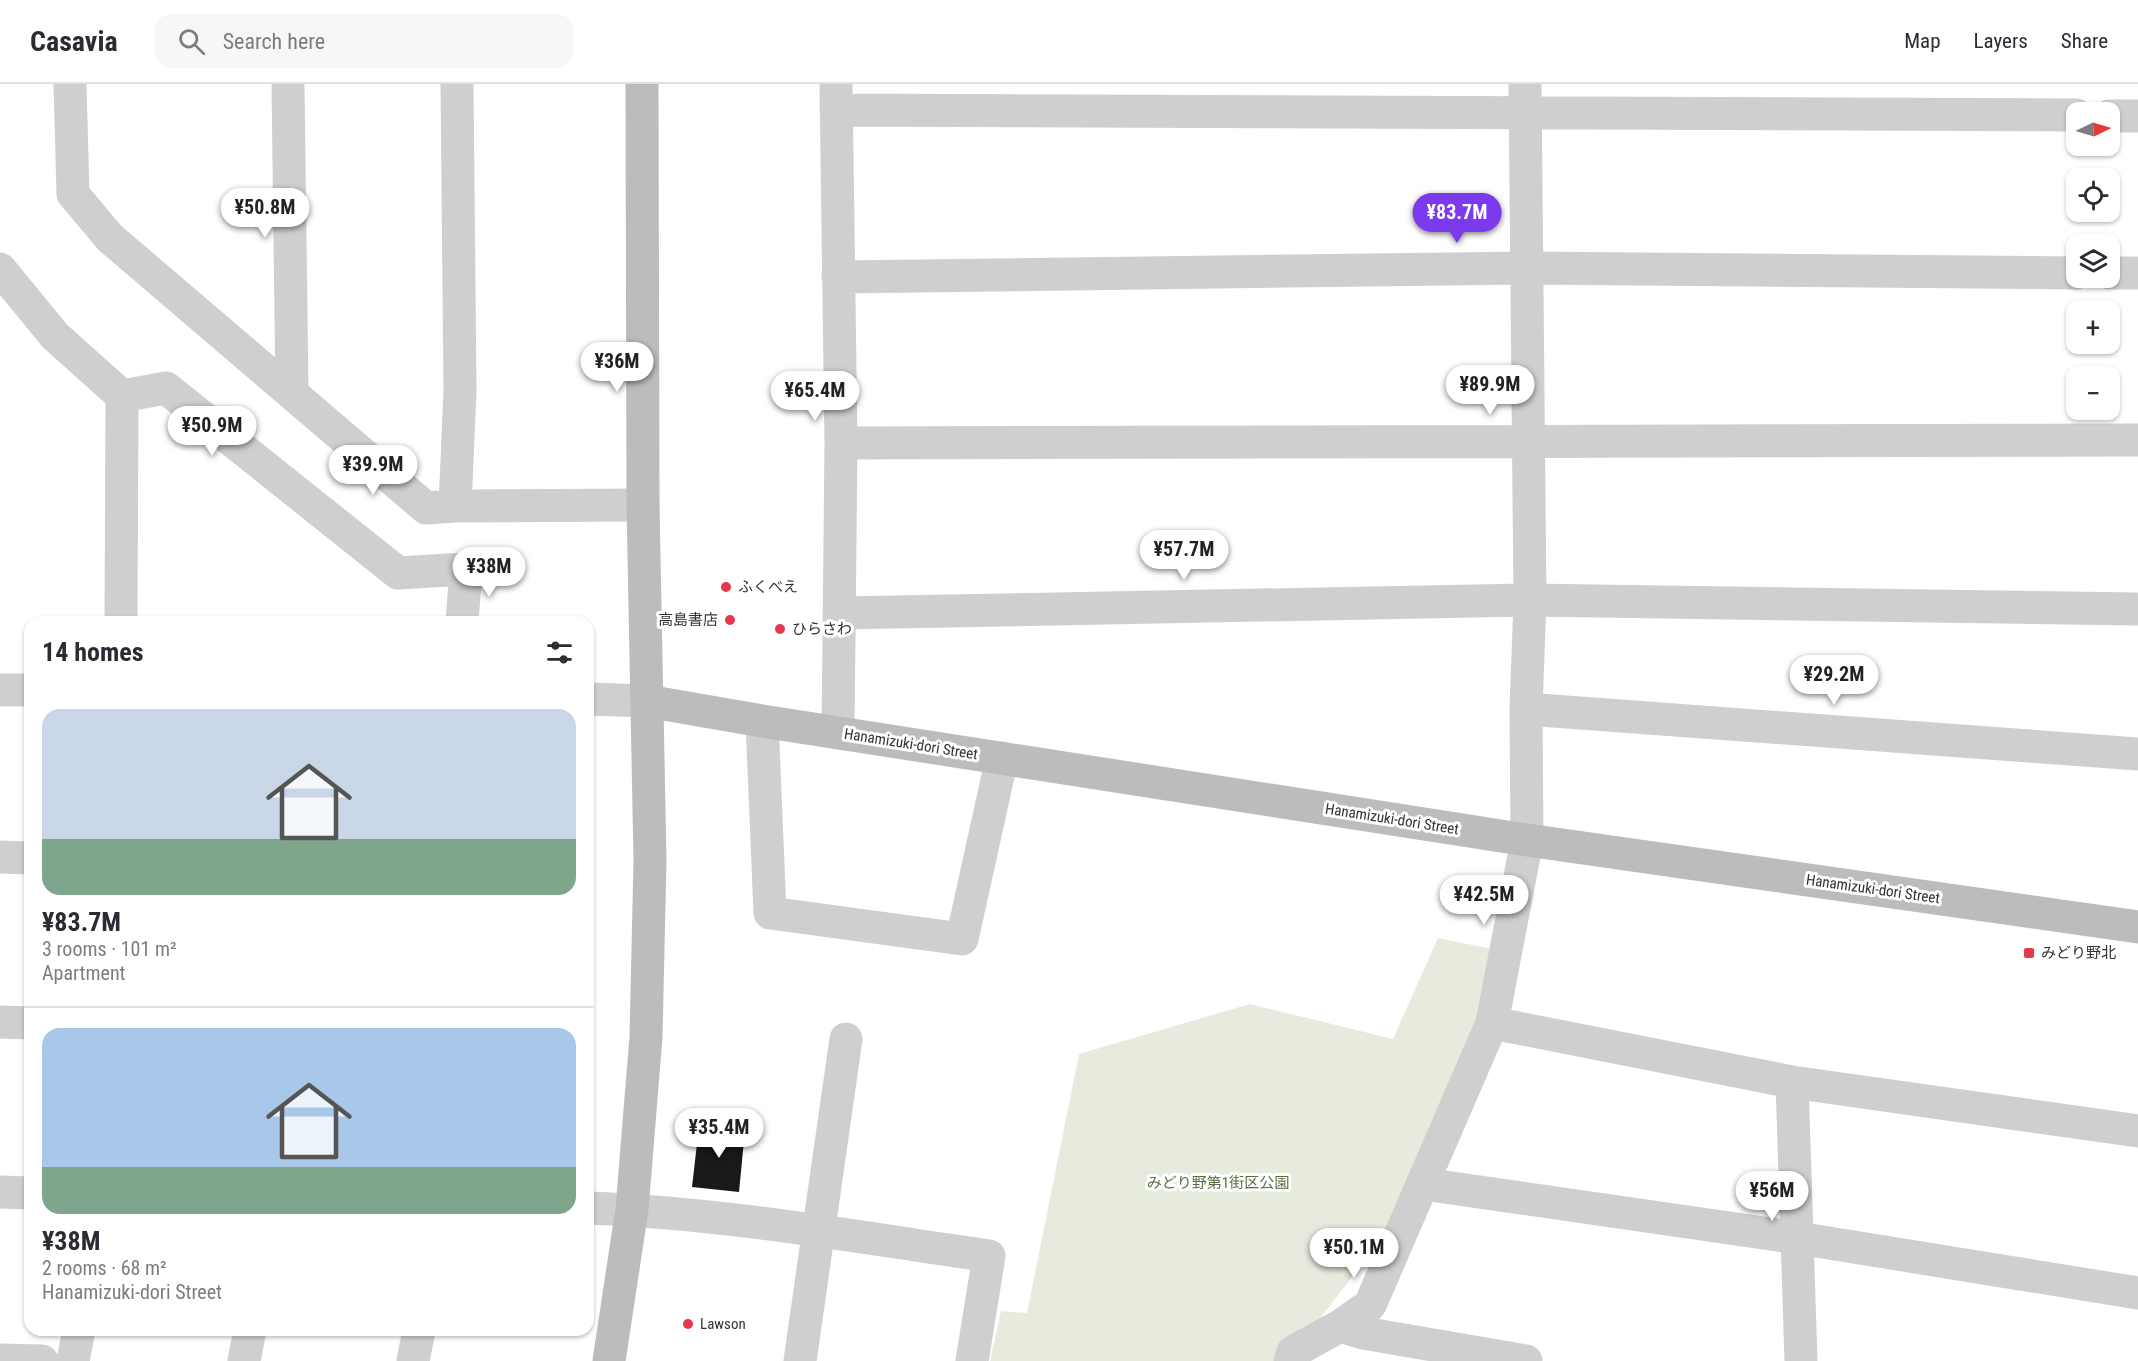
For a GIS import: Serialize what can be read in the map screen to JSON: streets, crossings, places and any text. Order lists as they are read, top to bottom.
{
  "streets": {
    "street": ["Hanamizuki-dori Street"]
  },
  "parks": ["みどり野第1街区公園"],
  "places": {
    "other": [
      "ふくべえ",
      "高島書店",
      "ひらさわ",
      "Lawson"
    ],
    "transit": ["みどり野北"]
  },
  "north": "right",
  "page": {
    "header": "Casavia",
    "search": "Search here",
    "nav": ["Map", "Layers", "Share"],
    "map_buttons": ["+", "−"],
    "price": [
      "¥50.8M",
      "¥83.7M",
      "¥36M",
      "¥89.9M",
      "¥65.4M",
      "¥50.9M",
      "¥39.9M",
      "¥57.7M",
      "¥38M",
      "¥29.2M",
      "¥42.5M",
      "¥35.4M",
      "¥56M",
      "¥50.1M"
    ],
    "heading": "14 homes",
    "list": [
      {
        "name": "¥83.7M",
        "note": "3 rooms · 101 m² · Apartment"
      },
      {
        "name": "¥38M",
        "note": "2 rooms · 68 m² · Hanamizuki-dori Street"
      }
    ]
  }
}
